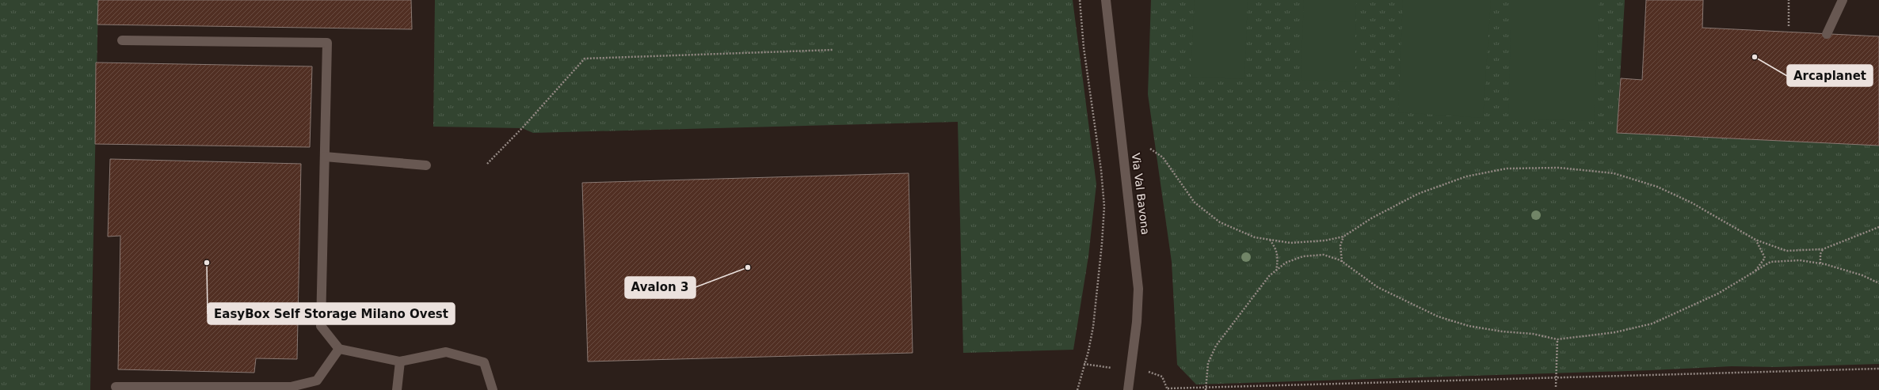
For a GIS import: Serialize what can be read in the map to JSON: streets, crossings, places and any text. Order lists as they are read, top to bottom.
{
  "streets": {
    "street": ["Via Val Bavona"]
  },
  "places": ["Arcaplanet", "EasyBox Self Storage Milano Ovest", "Avalon 3"]
}
